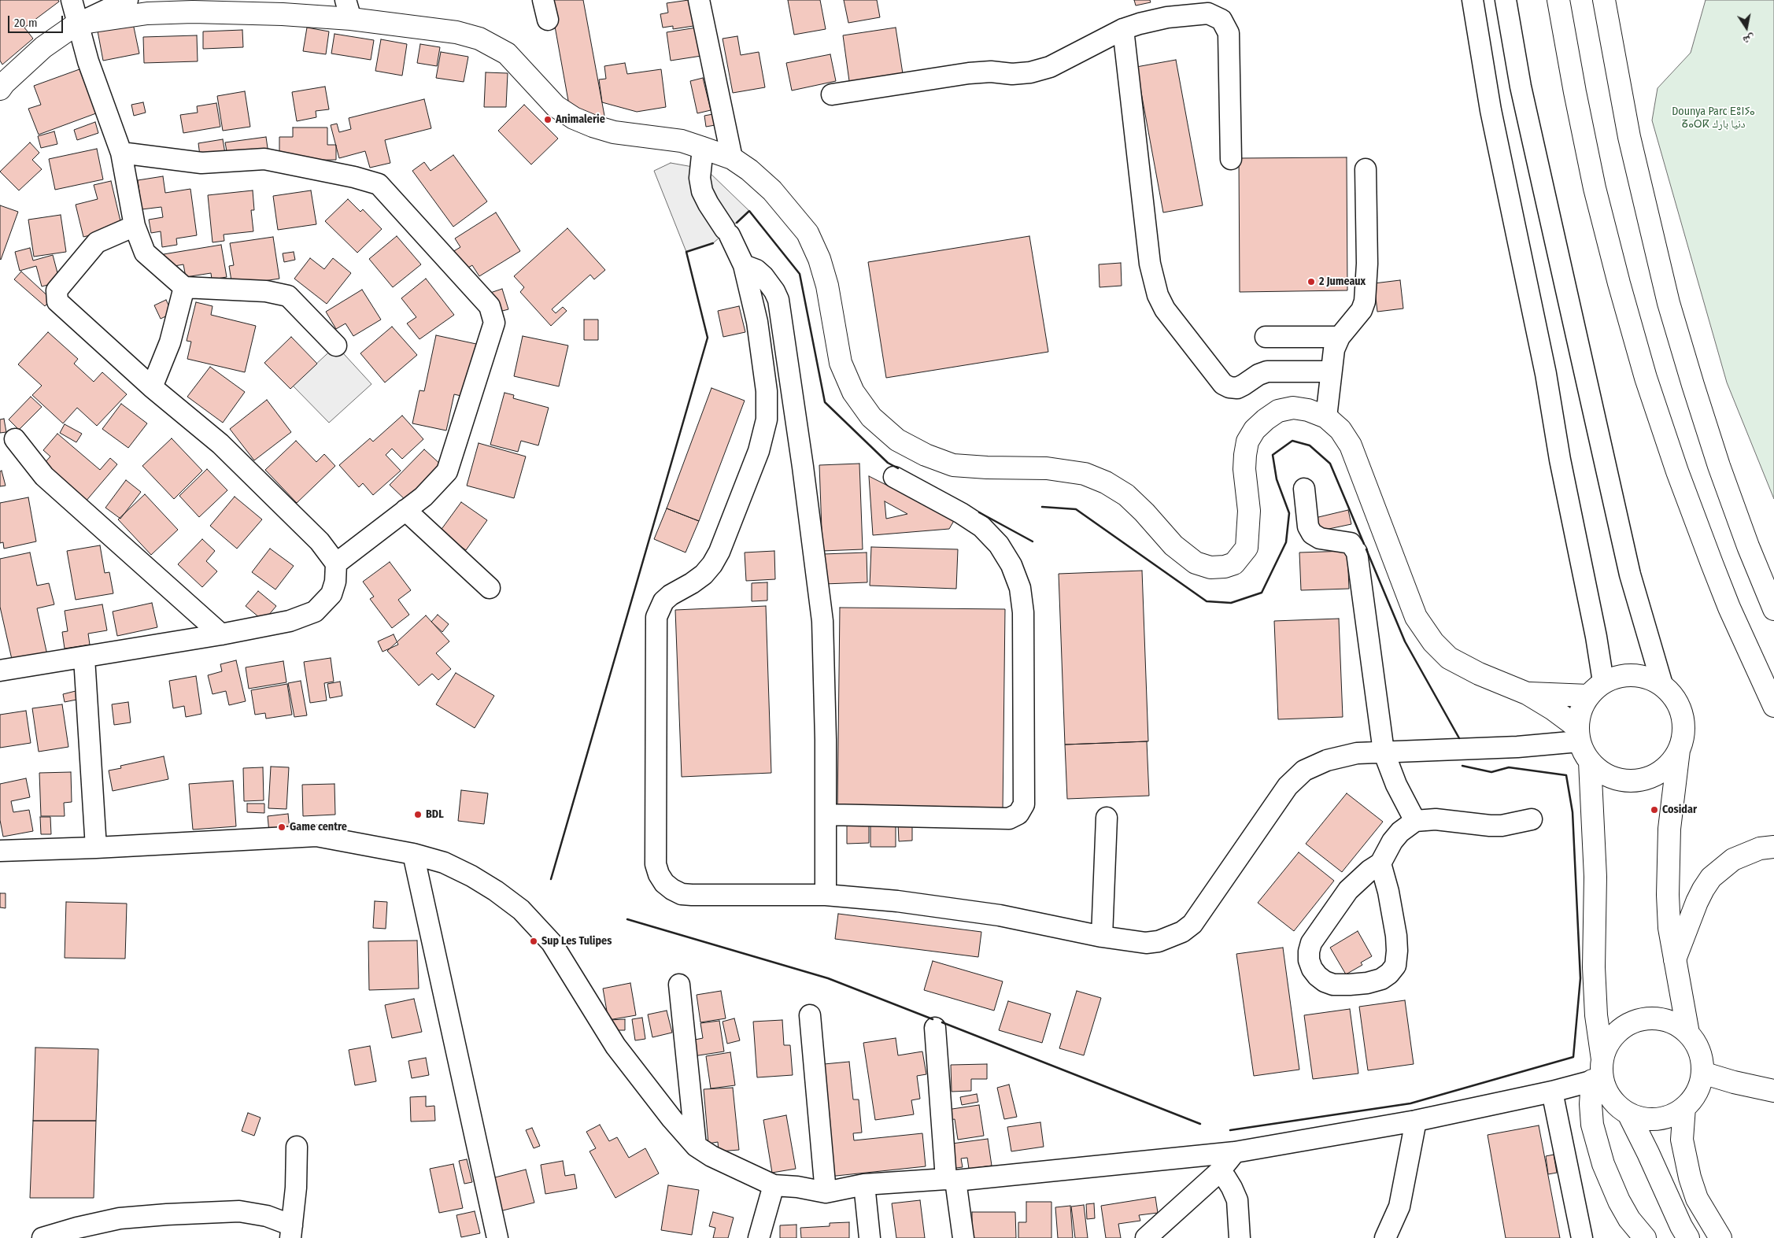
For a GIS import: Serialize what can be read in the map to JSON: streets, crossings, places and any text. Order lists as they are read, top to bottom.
{
  "parks": ["Dounya Parc ⴹⵓⵏⵢⴰ ⵒⴰⵔⴽ دنيا بارك"],
  "places": [
    "Animalerie",
    "2 Jumeaux",
    "Cosidar",
    "BDL",
    "Game centre",
    "Sup Les Tulipes"
  ],
  "scale_bar": "20 m",
  "north": "bottom"
}
